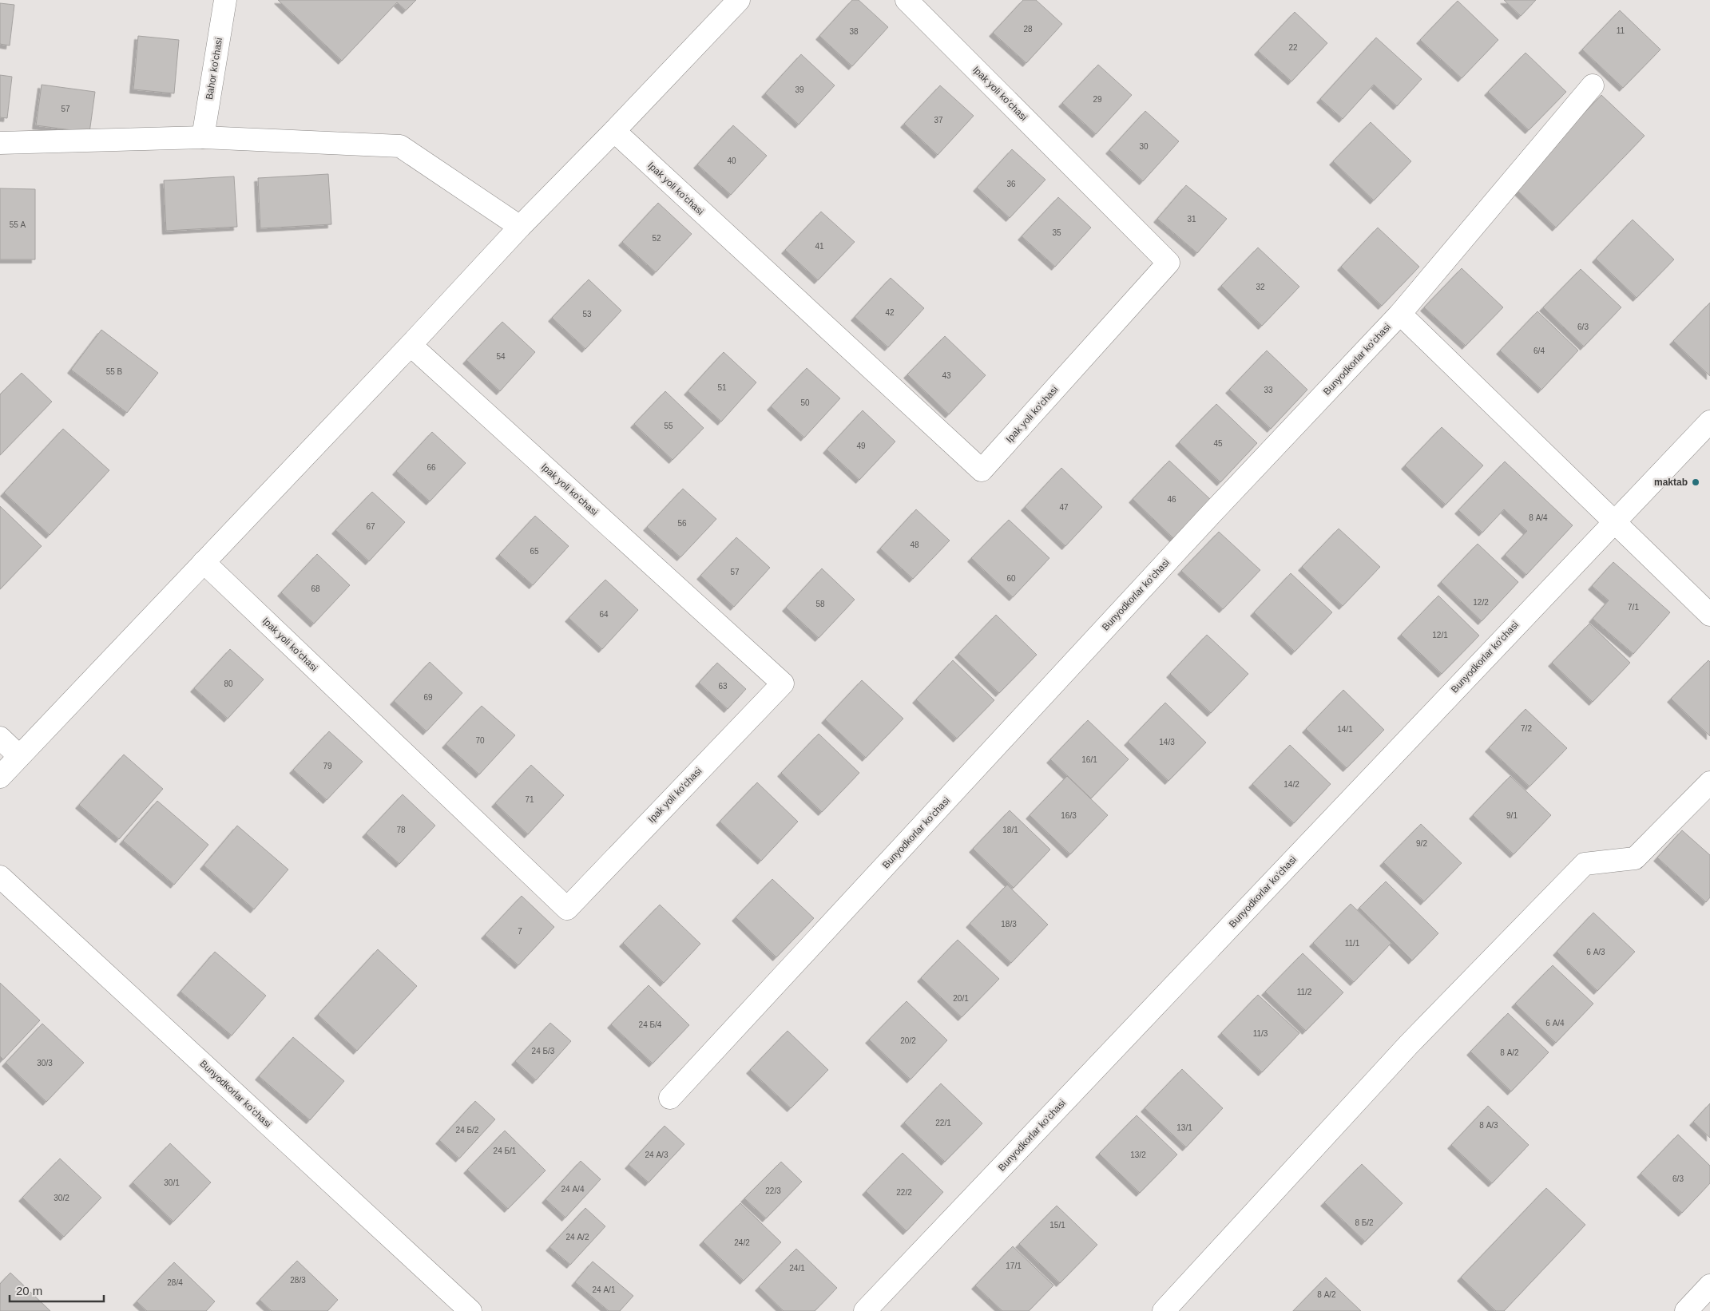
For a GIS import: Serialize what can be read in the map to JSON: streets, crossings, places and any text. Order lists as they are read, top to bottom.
{
  "streets": {
    "street": ["Bahor ko'chasi", "Ipak yoli ko'chasi", "Bunyodkorlar ko'chasi"]
  },
  "places": ["maktab"],
  "house_numbers": [
    "28",
    "11",
    "38",
    "22",
    "39",
    "29",
    "57",
    "37",
    "30",
    "40",
    "36",
    "31",
    "55 А",
    "35",
    "52",
    "41",
    "32",
    "42",
    "53",
    "6/3",
    "6/4",
    "54",
    "55 В",
    "43",
    "51",
    "33",
    "50",
    "55",
    "45",
    "49",
    "66",
    "46",
    "47",
    "8 А/4",
    "56",
    "67",
    "48",
    "65",
    "57",
    "60",
    "68",
    "12/2",
    "58",
    "7/1",
    "64",
    "12/1",
    "80",
    "63",
    "69",
    "7/2",
    "14/1",
    "70",
    "14/3",
    "16/1",
    "79",
    "14/2",
    "71",
    "16/3",
    "9/1",
    "78",
    "18/1",
    "9/2",
    "18/3",
    "7",
    "11/1",
    "6 А/3",
    "11/2",
    "20/1",
    "6 А/4",
    "24 Б/4",
    "11/3",
    "20/2",
    "24 Б/3",
    "8 А/2",
    "30/3",
    "22/1",
    "8 А/3",
    "13/1",
    "24 Б/2",
    "24 Б/1",
    "24 А/3",
    "13/2",
    "6/3",
    "30/1",
    "24 А/4",
    "22/3",
    "22/2",
    "30/2",
    "8 Б/2",
    "15/1",
    "24 А/2",
    "24/2",
    "17/1",
    "24/1",
    "28/3",
    "28/4",
    "24 А/1",
    "8 А/2"
  ],
  "scale_bar": "20 m"
}
